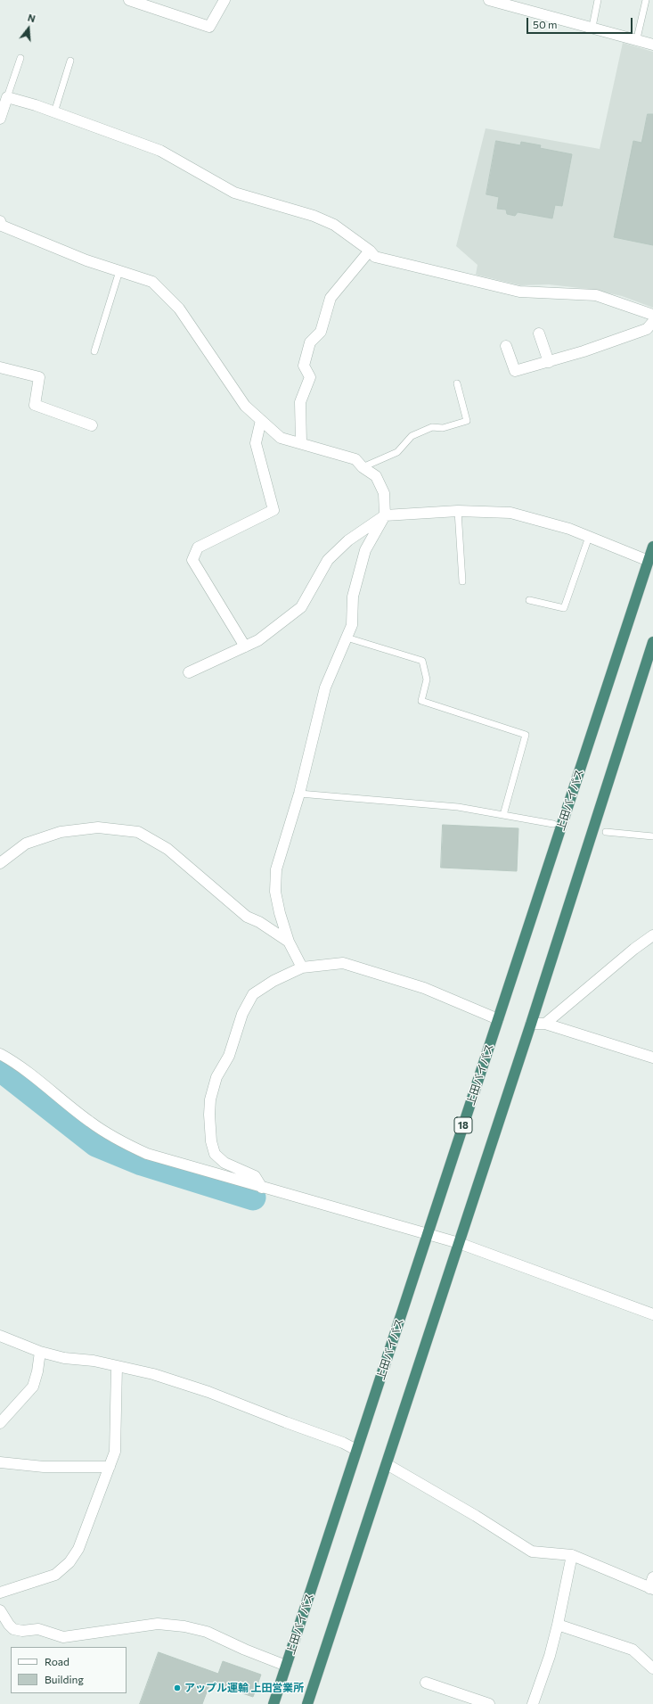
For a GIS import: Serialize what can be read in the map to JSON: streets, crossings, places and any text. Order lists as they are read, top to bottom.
{
  "streets": {
    "highway": ["上田バイパス", "18"]
  },
  "places": ["アップル運輸 上田営業所"],
  "legend": ["Road", "Building"],
  "scale_bar": "50 m",
  "north": "top"
}
